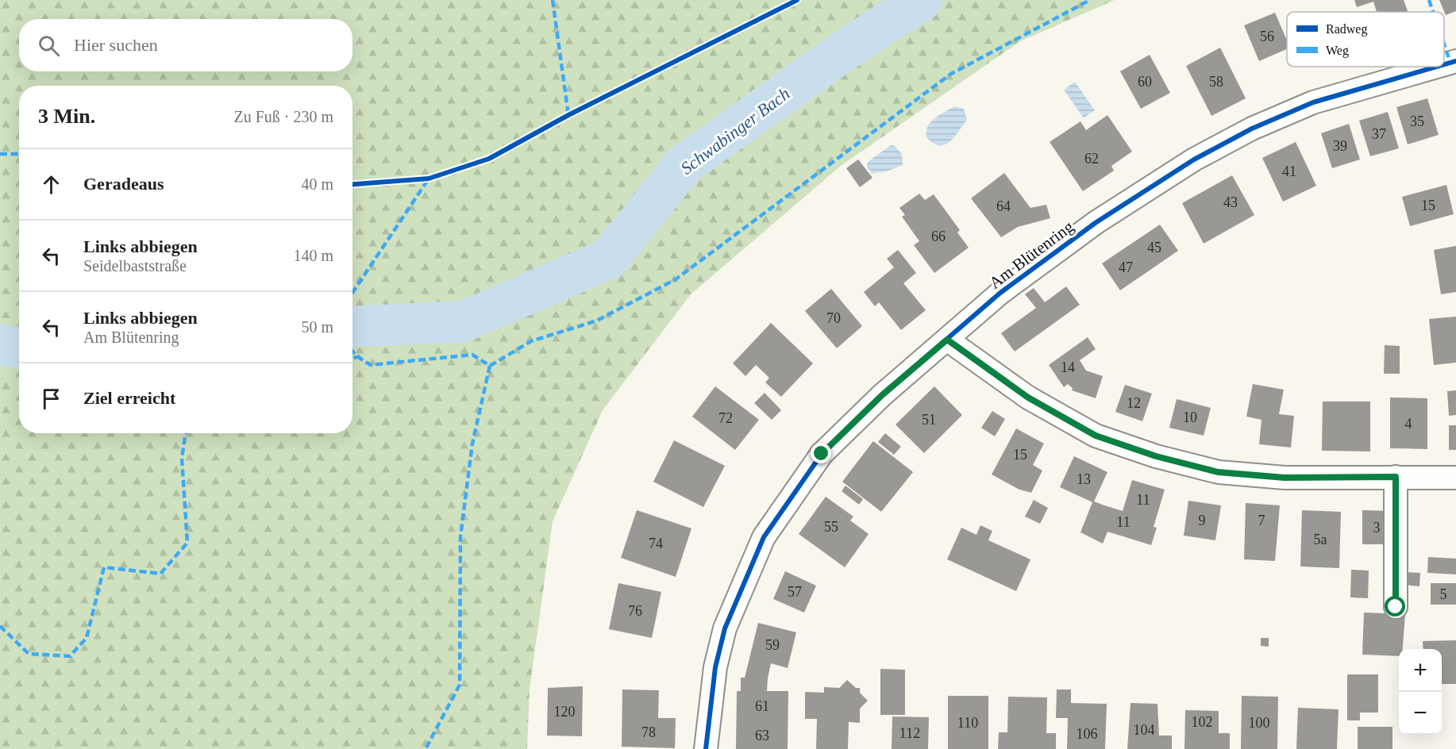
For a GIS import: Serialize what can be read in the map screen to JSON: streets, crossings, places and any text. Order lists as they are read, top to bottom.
{
  "streets": {
    "street": ["Am Blütenring"]
  },
  "water": ["Schwabinger Bach"],
  "house_numbers": [
    "56",
    "60",
    "58",
    "35",
    "37",
    "39",
    "62",
    "41",
    "43",
    "15",
    "64",
    "66",
    "45",
    "47",
    "70",
    "14",
    "12",
    "10",
    "72",
    "51",
    "4",
    "15",
    "13",
    "11",
    "9",
    "7",
    "11",
    "55",
    "3",
    "5a",
    "74",
    "57",
    "5",
    "76",
    "59",
    "61",
    "120",
    "102",
    "110",
    "100",
    "104",
    "78",
    "112",
    "106",
    "63"
  ],
  "legend": ["Radweg", "Weg"],
  "page": {
    "search": "Hier suchen",
    "heading": ["3 Min.", "Zu Fuß · 230 m"],
    "list": [
      ["Geradeaus", "40 m"],
      ["Links abbiegen", "Seidelbaststraße", "140 m"],
      ["Links abbiegen", "Am Blütenring", "50 m"],
      "Ziel erreicht"
    ],
    "map_buttons": ["+", "−"]
  }
}
